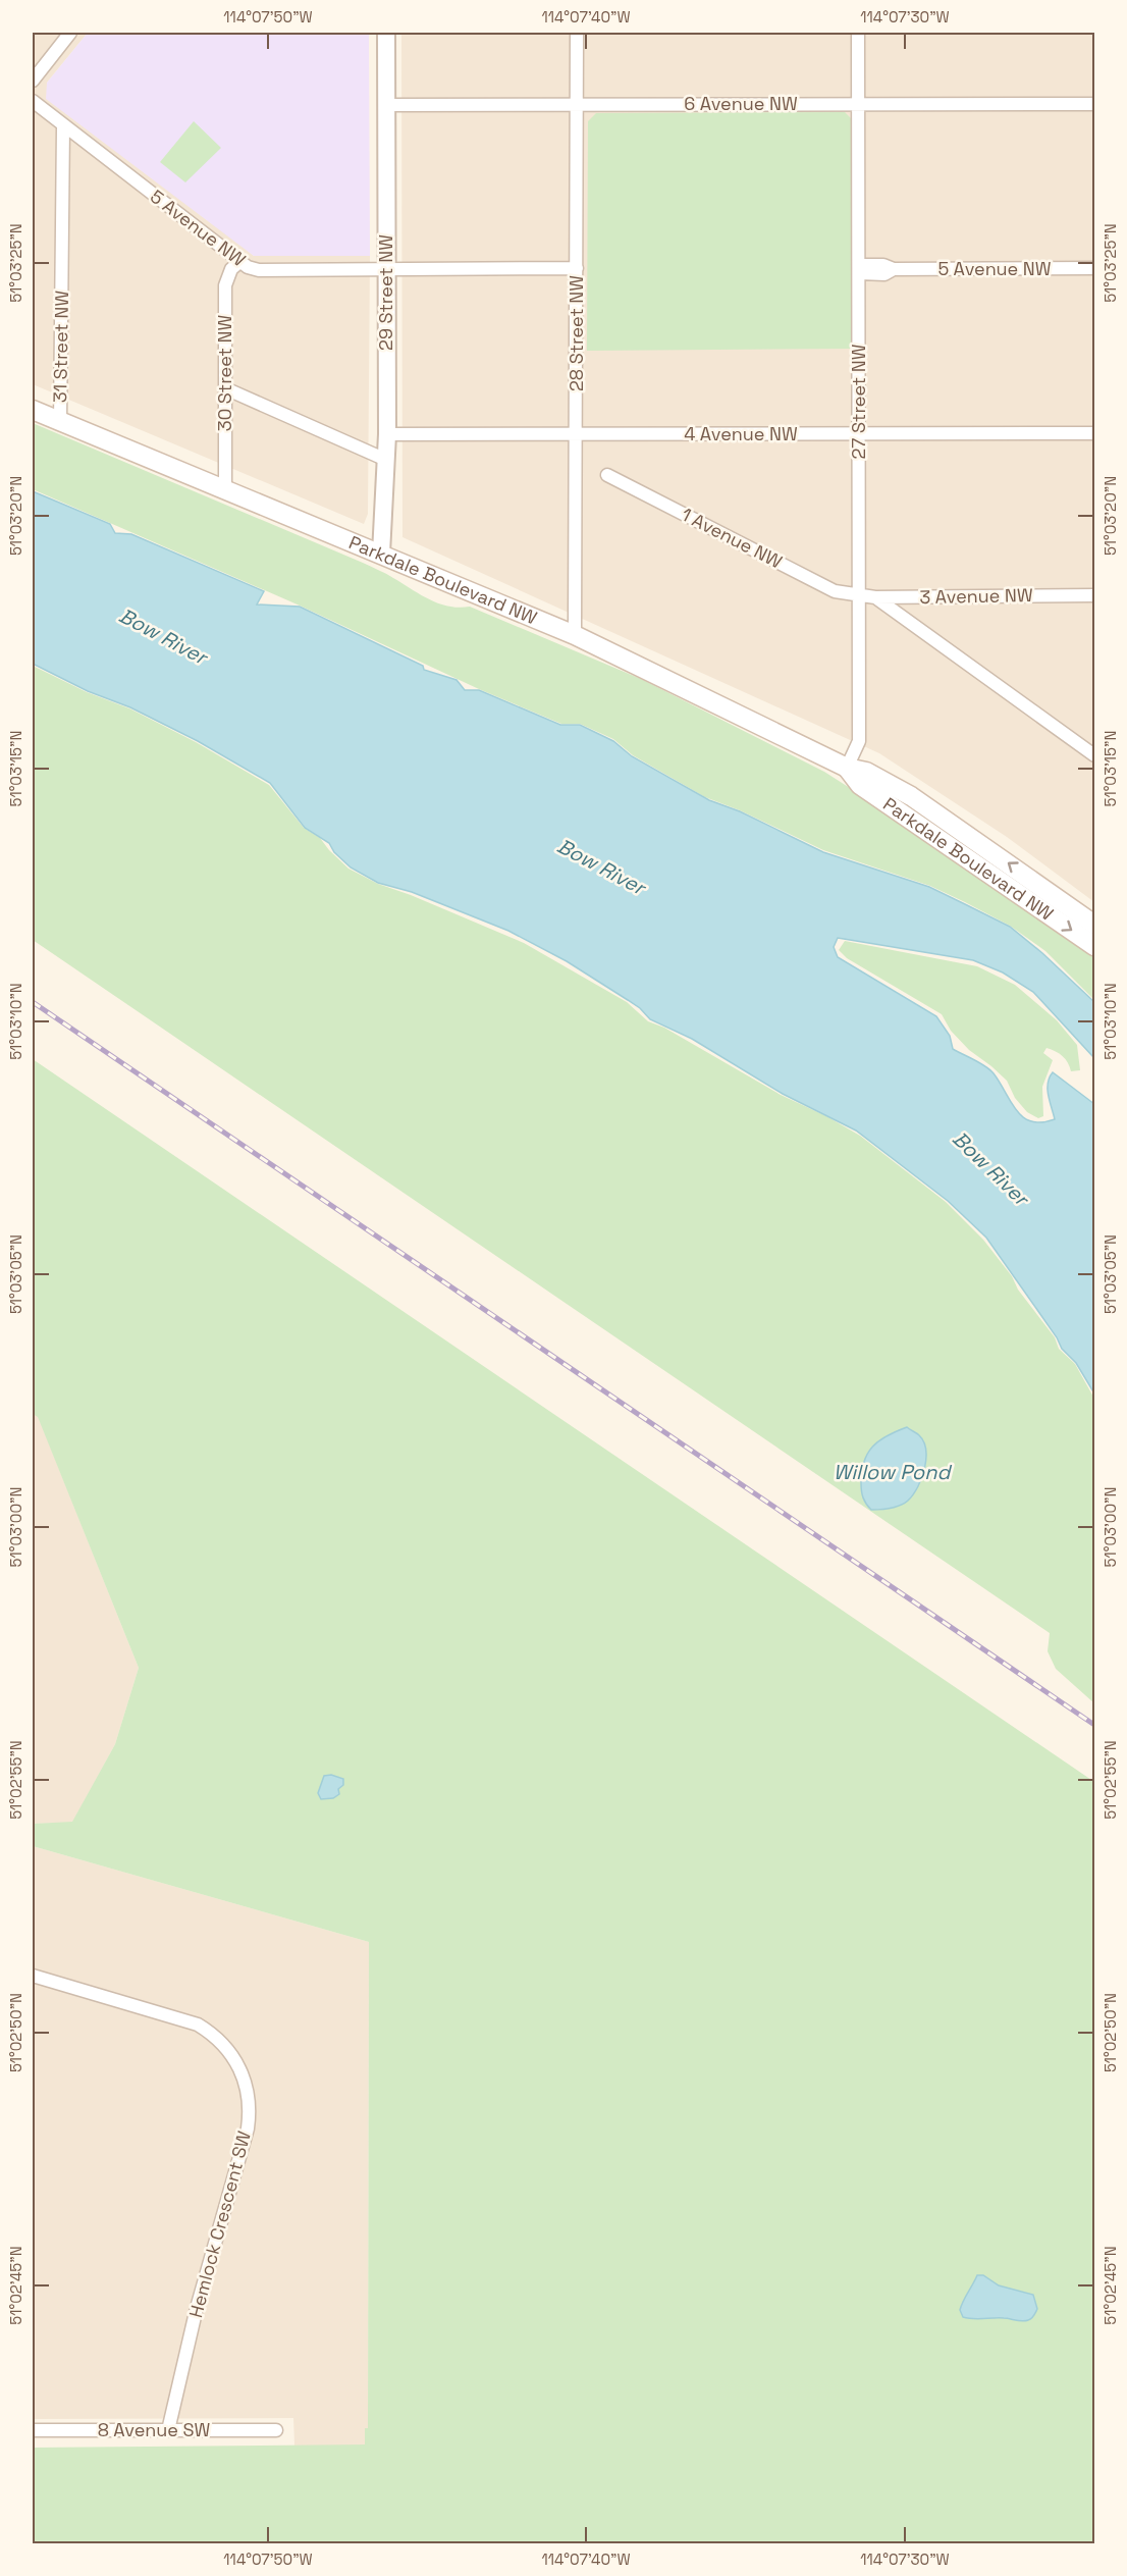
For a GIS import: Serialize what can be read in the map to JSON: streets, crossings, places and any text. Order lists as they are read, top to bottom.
{
  "streets": {
    "main road": ["Parkdale Boulevard NW"],
    "street": [
      "6 Avenue NW",
      "5 Avenue NW",
      "29 Street NW",
      "28 Street NW",
      "31 Street NW",
      "30 Street NW",
      "27 Street NW",
      "4 Avenue NW",
      "1 Avenue NW",
      "3 Avenue NW",
      "Hemlock Crescent SW",
      "8 Avenue SW"
    ]
  },
  "crossings": [
    ["6 Avenue NW", "29 Street NW"],
    ["6 Avenue NW", "28 Street NW"],
    ["6 Avenue NW", "27 Street NW"],
    ["5 Avenue NW", "29 Street NW"],
    ["5 Avenue NW", "28 Street NW"],
    ["5 Avenue NW", "31 Street NW"],
    ["5 Avenue NW", "30 Street NW"],
    ["5 Avenue NW", "27 Street NW"],
    ["29 Street NW", "4 Avenue NW"],
    ["29 Street NW", "Parkdale Boulevard NW"],
    ["28 Street NW", "4 Avenue NW"],
    ["28 Street NW", "Parkdale Boulevard NW"],
    ["31 Street NW", "Parkdale Boulevard NW"],
    ["30 Street NW", "Parkdale Boulevard NW"],
    ["27 Street NW", "4 Avenue NW"],
    ["27 Street NW", "1 Avenue NW"],
    ["27 Street NW", "Parkdale Boulevard NW"],
    ["27 Street NW", "3 Avenue NW"],
    ["1 Avenue NW", "3 Avenue NW"],
    ["Hemlock Crescent SW", "8 Avenue SW"]
  ],
  "water": ["Bow River", "Willow Pond"],
  "coordinates": [
    "114°07'50\"W",
    "114°07'40\"W",
    "114°07'30\"W",
    "51°03'25\"N",
    "51°03'20\"N",
    "51°03'15\"N",
    "51°03'10\"N",
    "51°03'05\"N",
    "51°03'00\"N",
    "51°02'55\"N",
    "51°02'50\"N",
    "51°02'45\"N"
  ]
}
